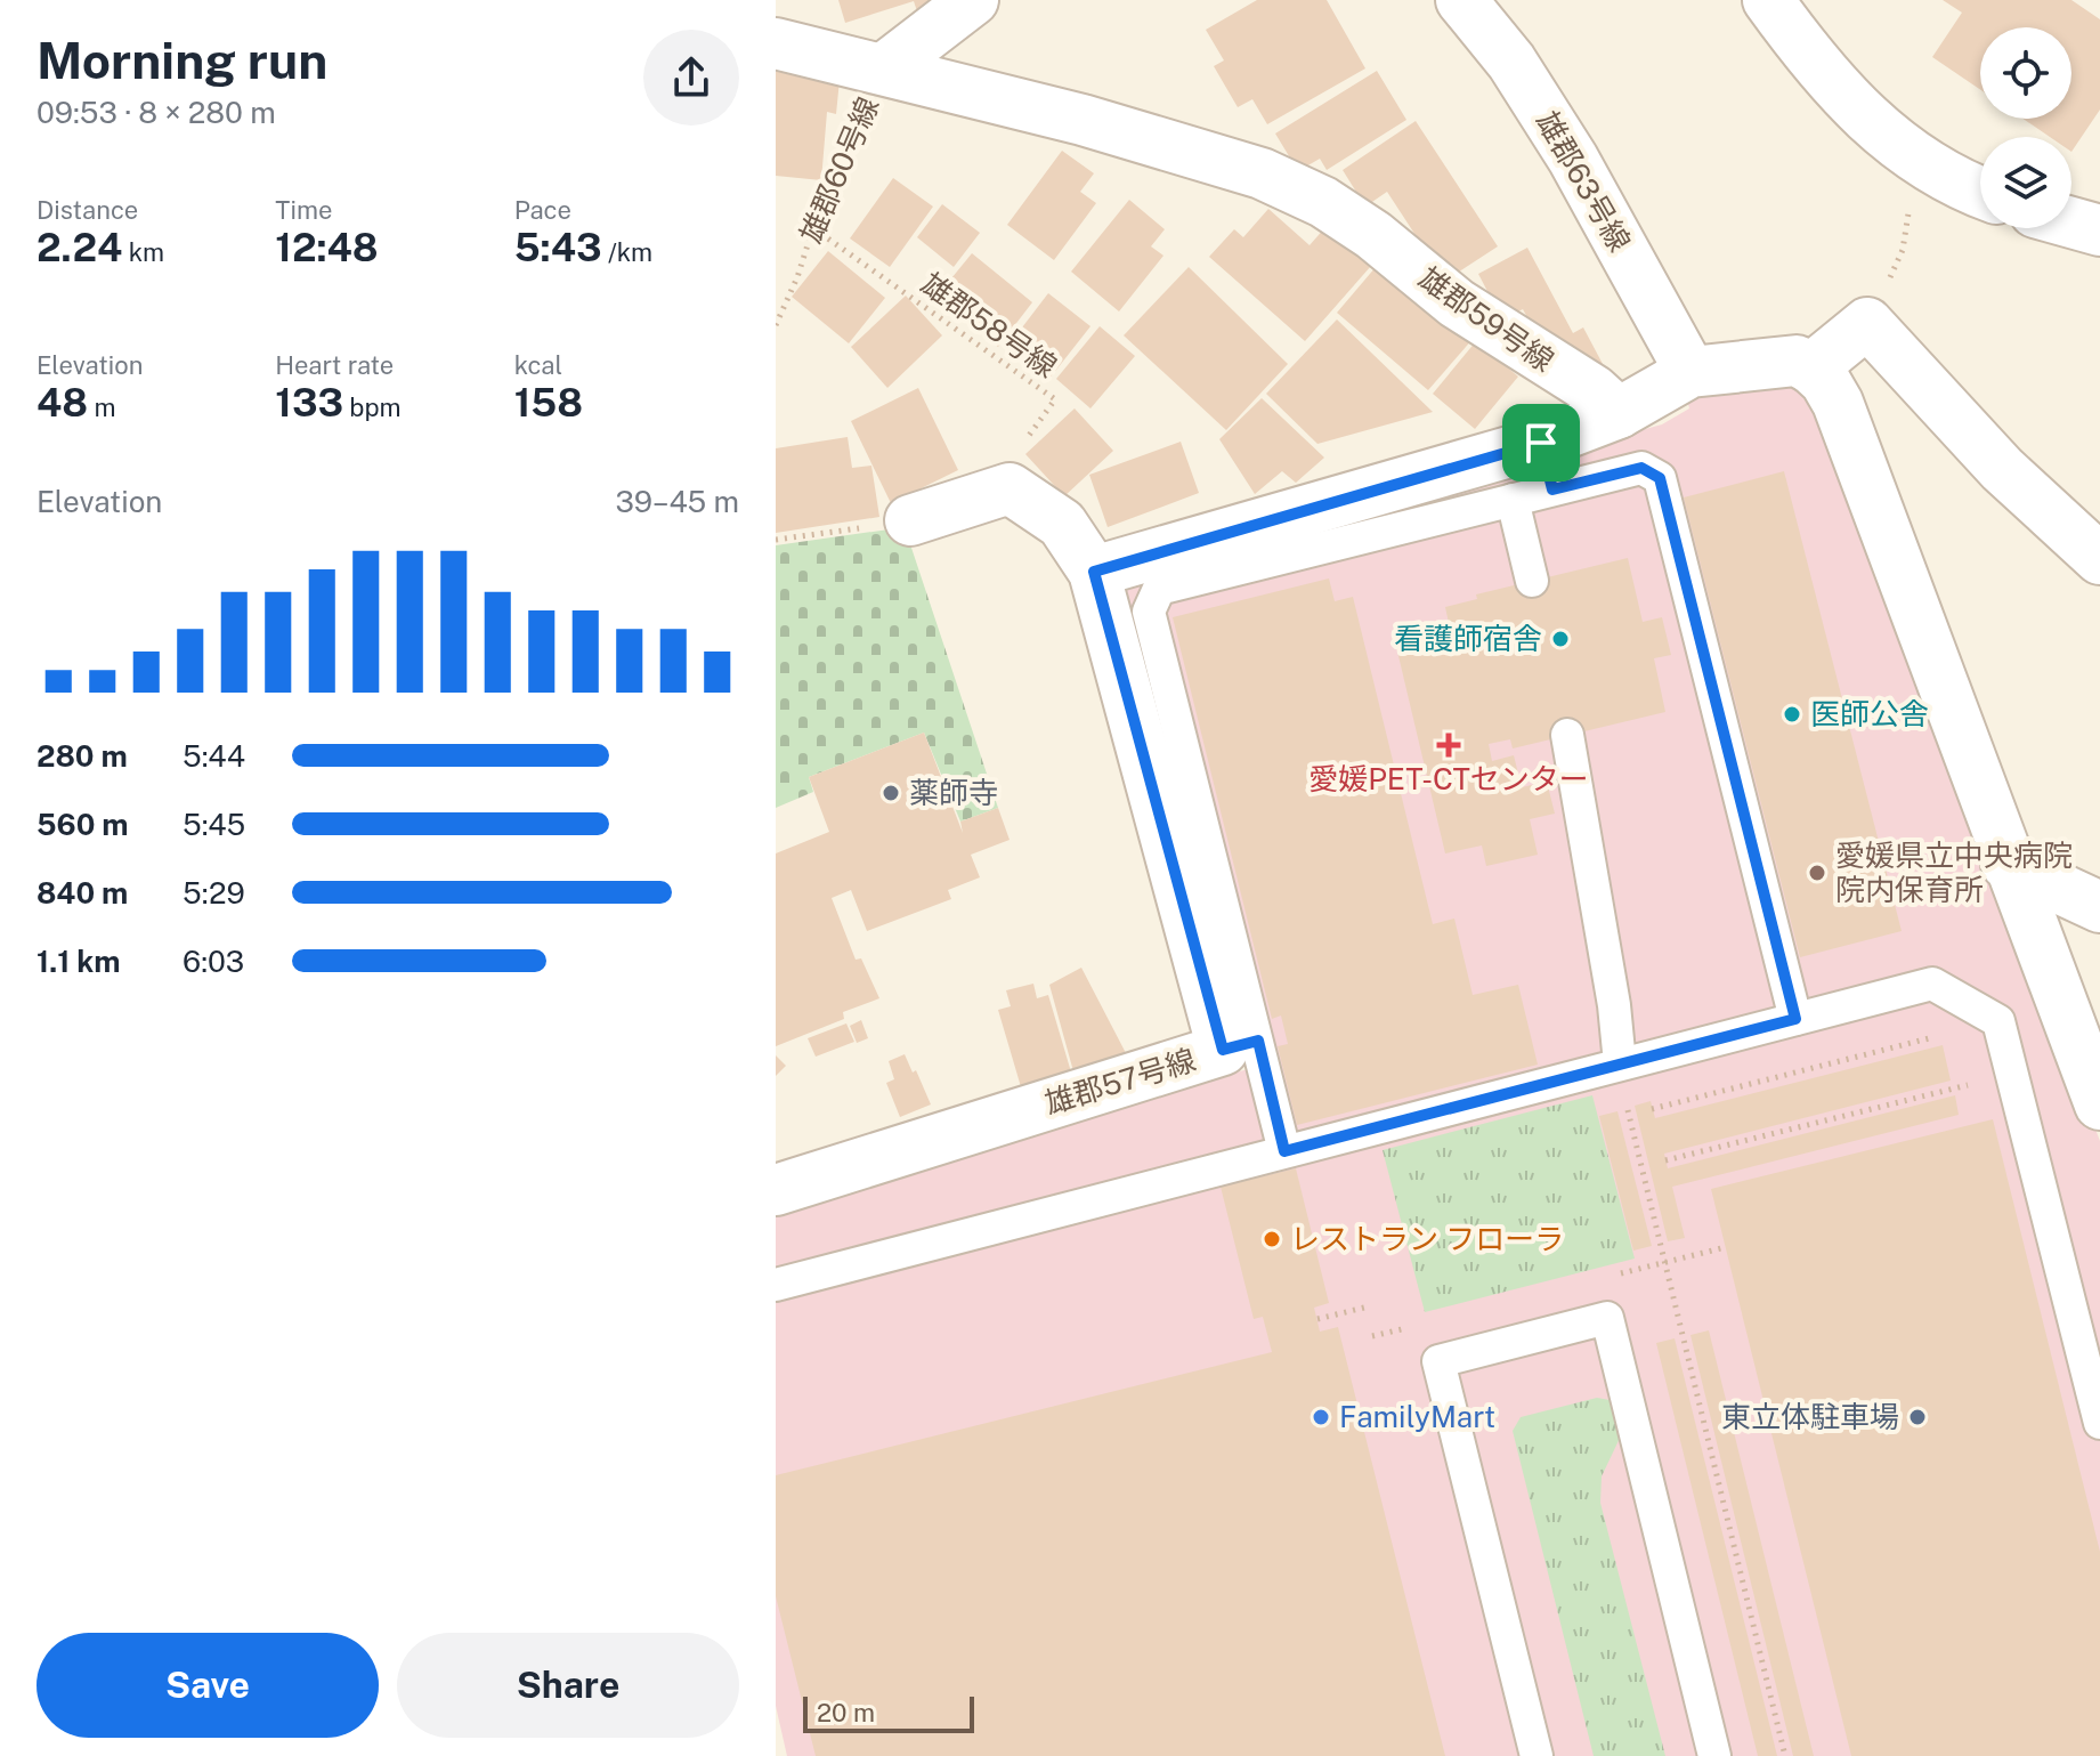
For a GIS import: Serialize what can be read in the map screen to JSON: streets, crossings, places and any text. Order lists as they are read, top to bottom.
{
  "streets": {
    "street": [
      "雄郡60号線",
      "雄郡63号線",
      "雄郡59号線",
      "雄郡57号線"
    ],
    "path": ["雄郡58号線"]
  },
  "crossings": [
    ["雄郡60号線", "雄郡59号線"],
    ["雄郡60号線", "雄郡58号線"],
    ["雄郡58号線", "雄郡57号線"]
  ],
  "places": {
    "other": [
      "看護師宿舎",
      "医師公舎",
      "薬師寺",
      "愛媛県立中央病院 院内保育所",
      "レストラン フローラ",
      "FamilyMart",
      "東立体駐車場"
    ],
    "health": ["愛媛PET-CTセンター"]
  },
  "scale_bar": "20 m",
  "page": {
    "heading": ["Morning run", "09:53 · 8 × 280 m"],
    "stats": [
      ["Distance", "2.24 km"],
      ["Time", "12:48"],
      ["Pace", "5:43 /km"],
      ["Elevation", "48 m"],
      ["Heart rate", "133 bpm"],
      ["kcal", "158"]
    ],
    "chart": ["Elevation", "39–45 m"],
    "list": [
      {
        "name": "280 m",
        "note": "5:44"
      },
      {
        "name": "560 m",
        "note": "5:45"
      },
      {
        "name": "840 m",
        "note": "5:29"
      },
      {
        "name": "1.1 km",
        "note": "6:03"
      }
    ],
    "buttons": ["Save", "Share"],
    "scale": "20 m"
  }
}
